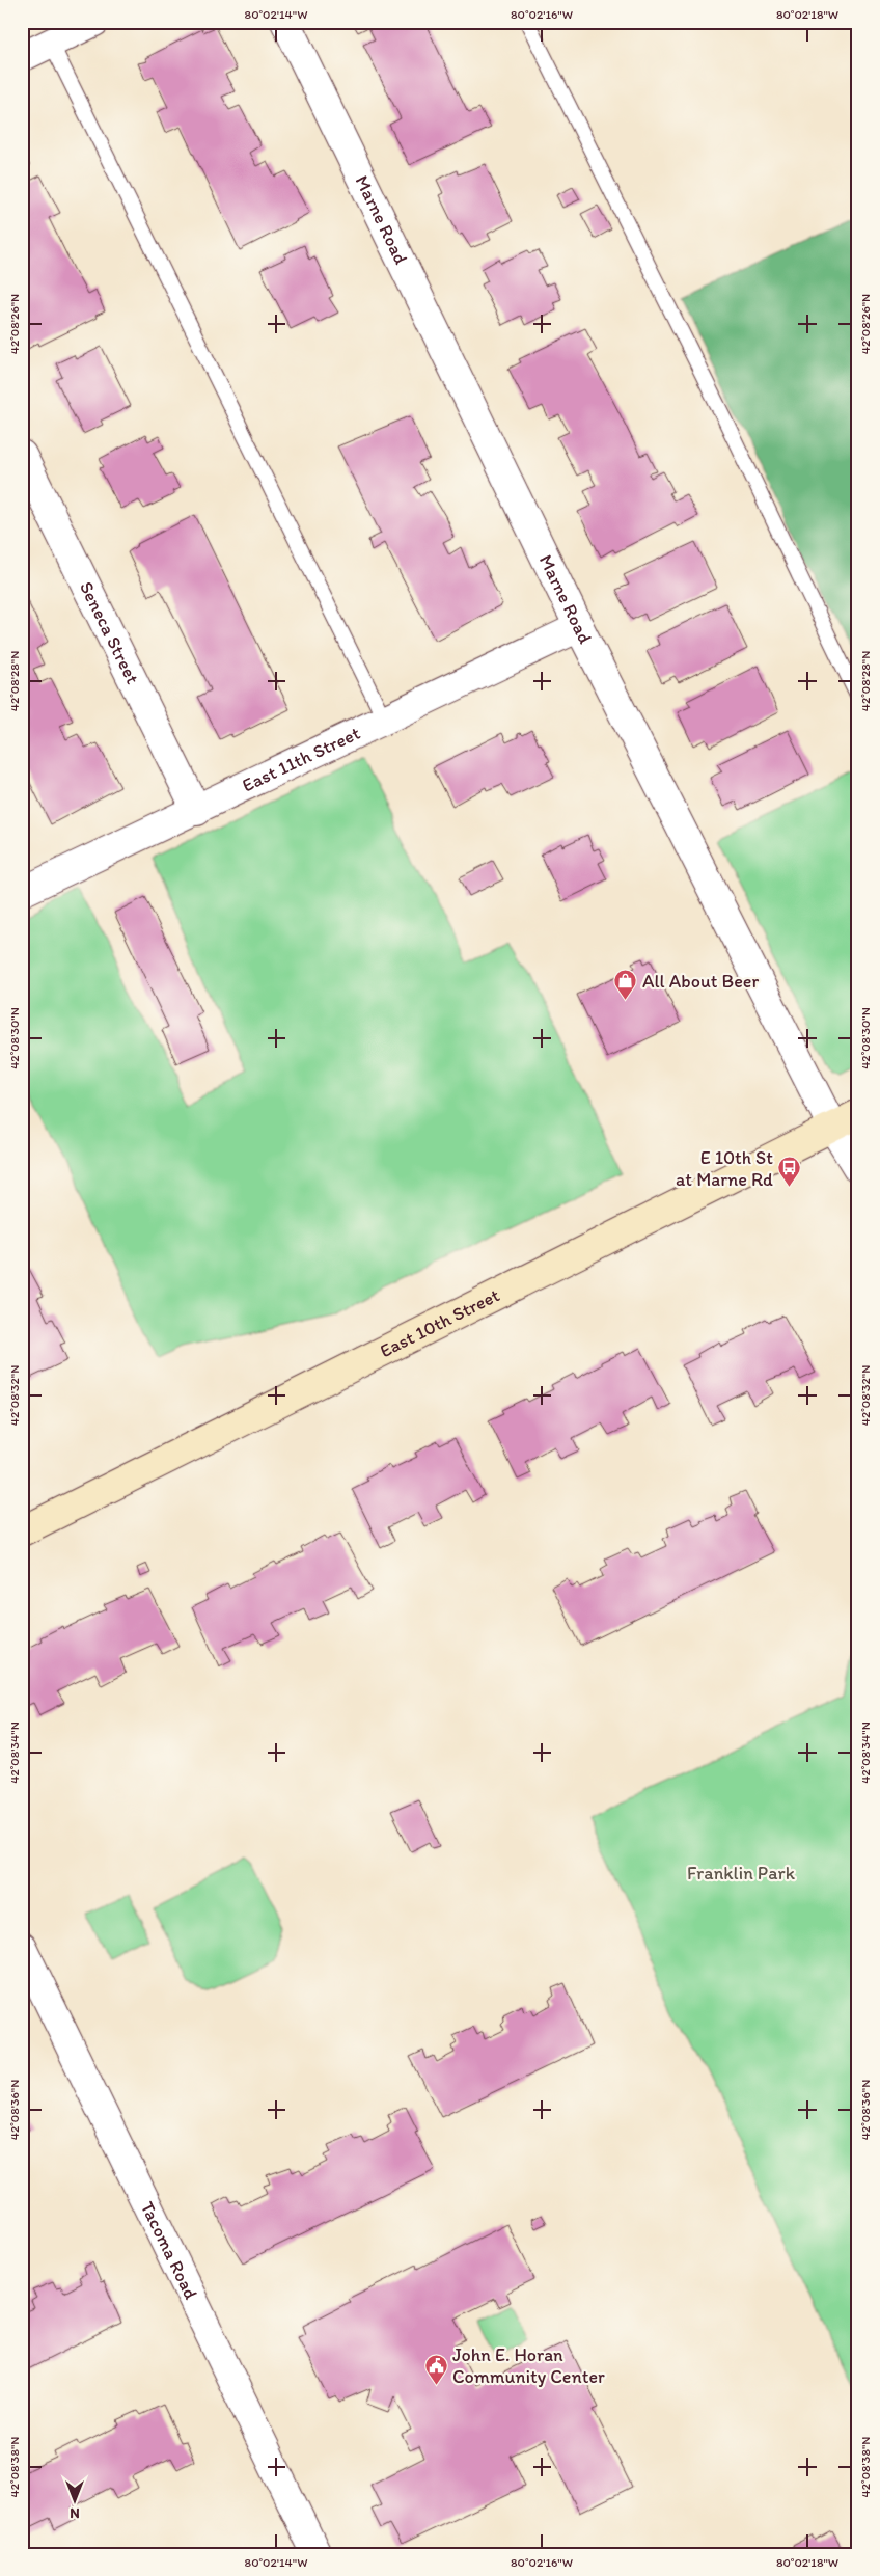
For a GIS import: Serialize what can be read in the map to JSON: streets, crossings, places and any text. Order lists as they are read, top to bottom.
{
  "streets": {
    "street": [
      "Marne Road",
      "Seneca Street",
      "East 11th Street",
      "East 10th Street",
      "Tacoma Road"
    ]
  },
  "crossings": [
    ["Marne Road", "East 11th Street"],
    ["Marne Road", "East 10th Street"],
    ["Seneca Street", "East 11th Street"]
  ],
  "parks": ["Franklin Park"],
  "places": {
    "shop": ["All About Beer"],
    "bus stop": ["E 10th St at Marne Rd"],
    "public building": ["John E. Horan Community Center"]
  },
  "north": "bottom",
  "coordinates": [
    "80°02'14\"W",
    "80°02'16\"W",
    "80°02'18\"W",
    "42°08'26\"N",
    "42°08'28\"N",
    "42°08'30\"N",
    "42°08'32\"N",
    "42°08'34\"N",
    "42°08'36\"N",
    "42°08'38\"N"
  ]
}
